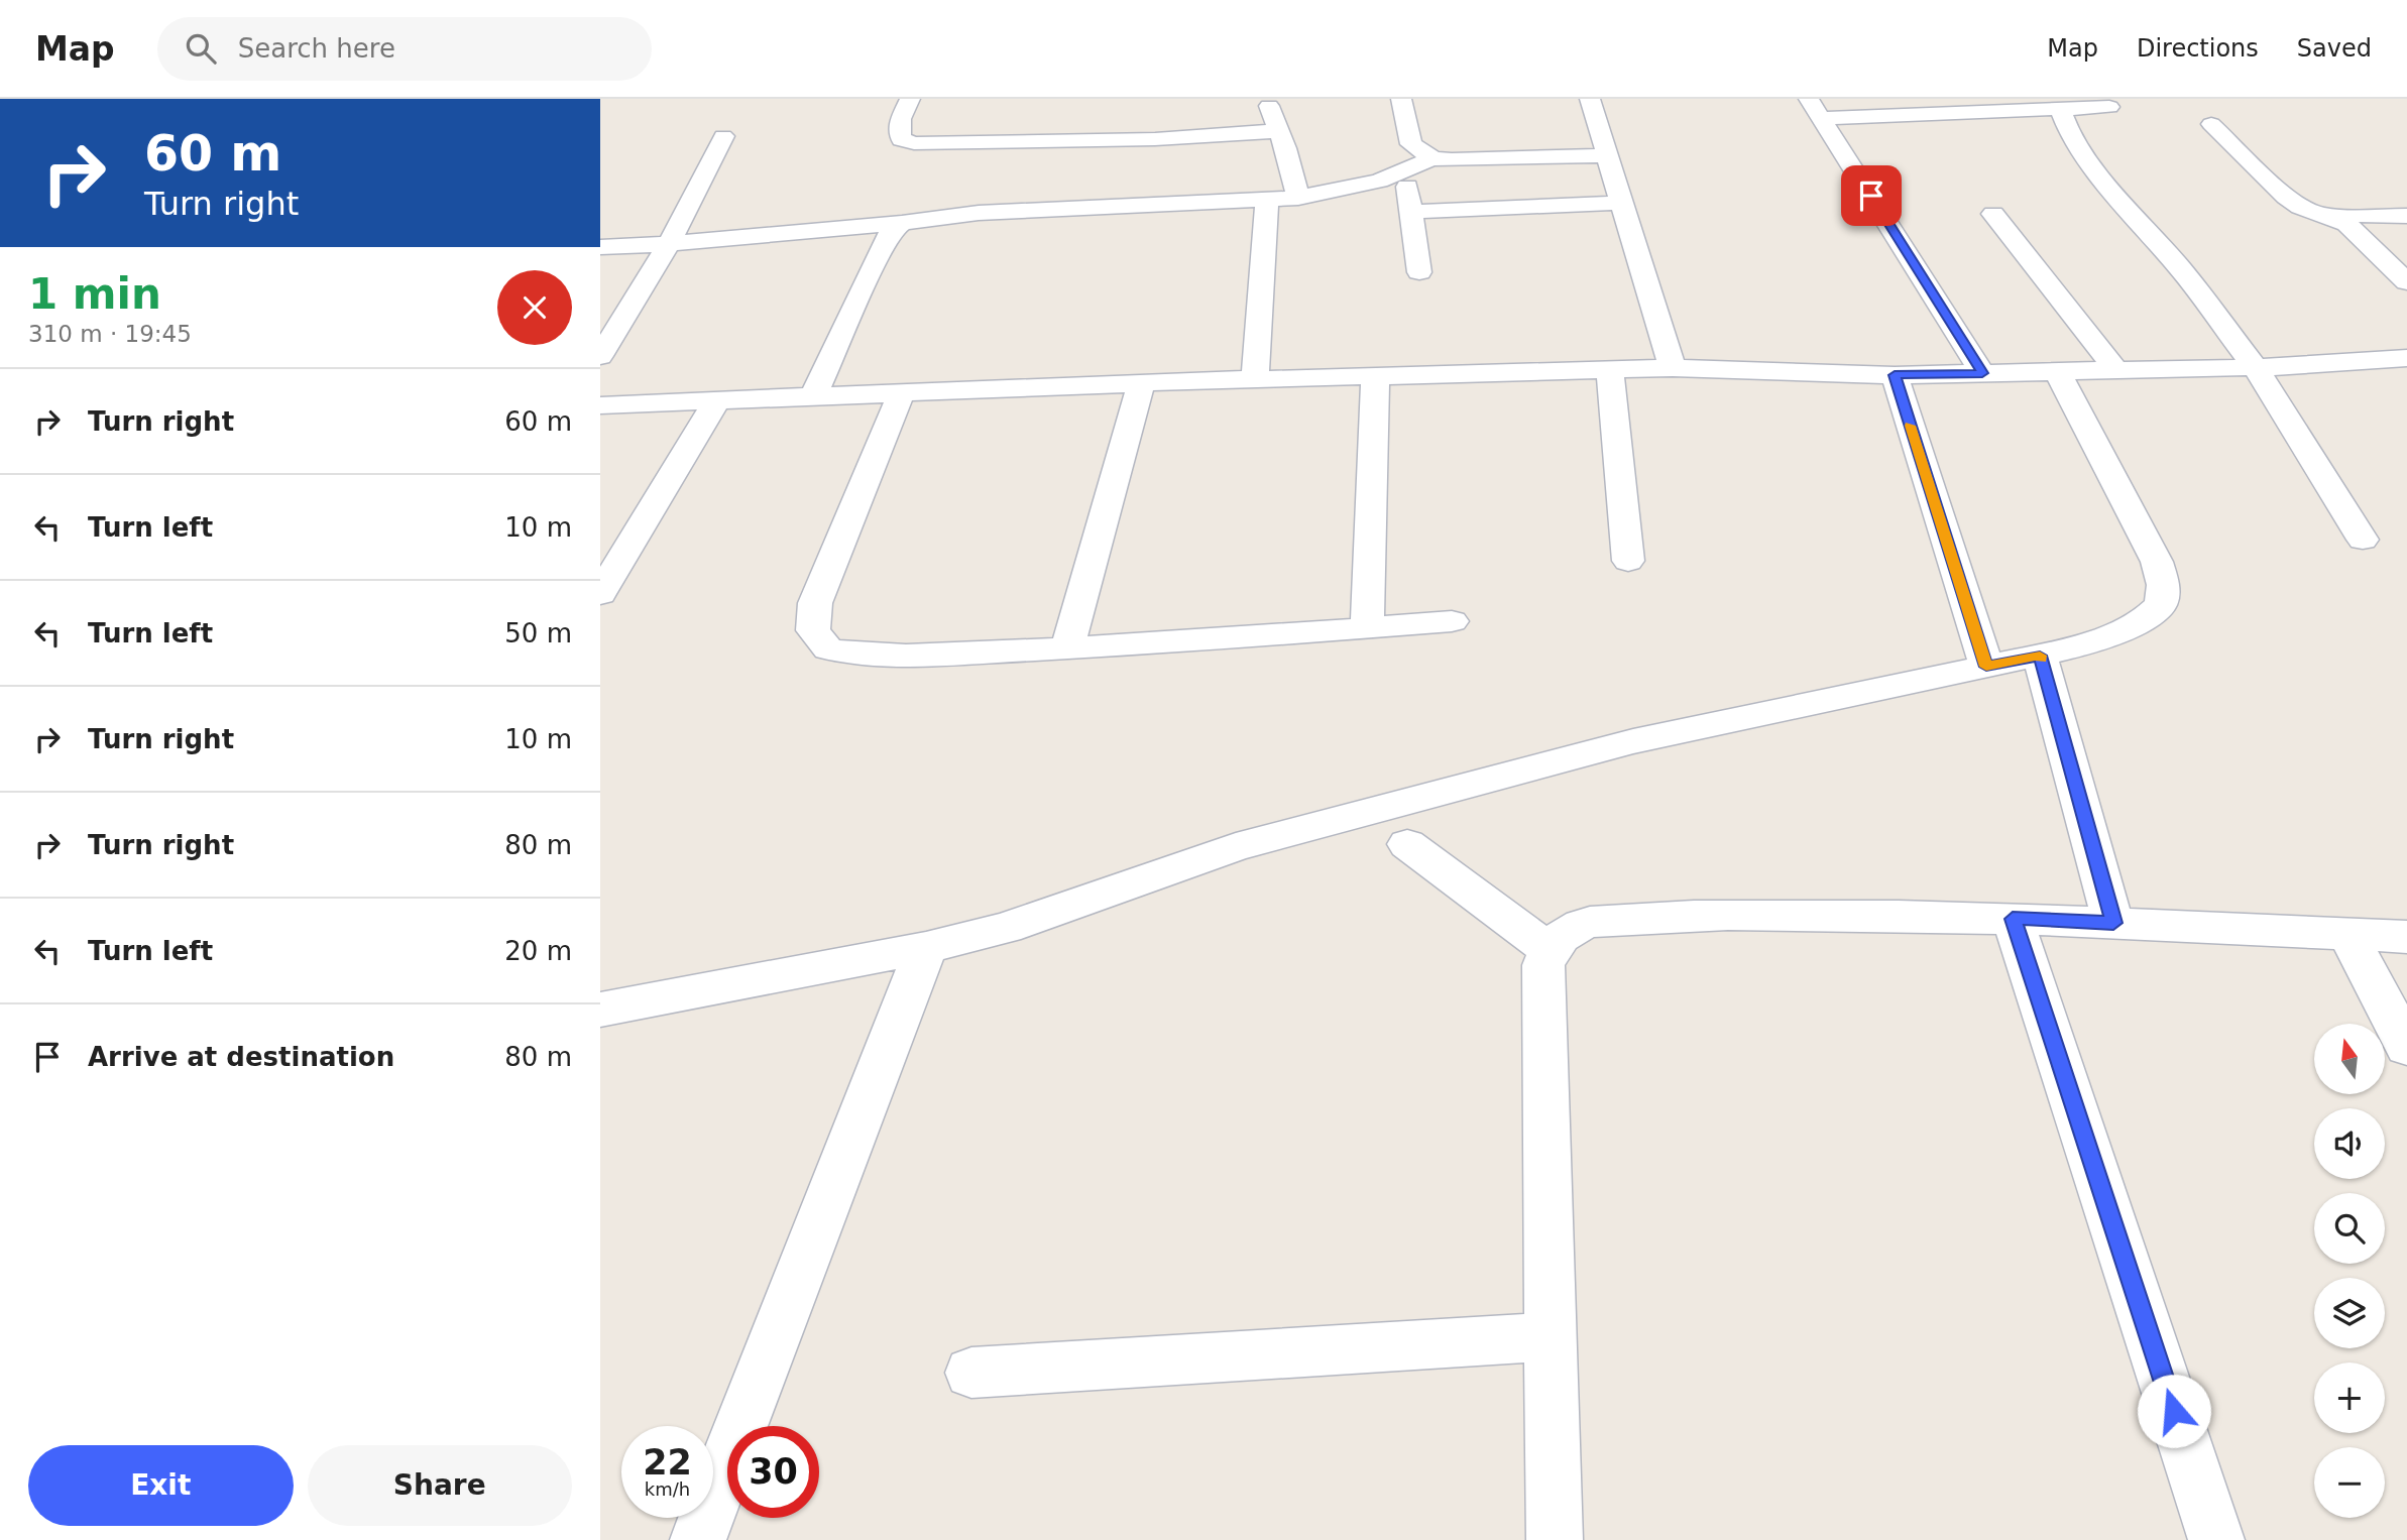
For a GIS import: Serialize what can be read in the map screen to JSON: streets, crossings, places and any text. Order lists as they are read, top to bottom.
{
  "north": "top",
  "page": {
    "header": "Map",
    "search": "Search here",
    "nav": ["Map", "Directions", "Saved"],
    "turn": ["60 m", "Turn right"],
    "heading": ["1 min", "310 m · 19:45"],
    "list": [
      {
        "name": "Turn right",
        "value": "60 m"
      },
      {
        "name": "Turn left",
        "value": "10 m"
      },
      {
        "name": "Turn left",
        "value": "50 m"
      },
      {
        "name": "Turn right",
        "value": "10 m"
      },
      {
        "name": "Turn right",
        "value": "80 m"
      },
      {
        "name": "Turn left",
        "value": "20 m"
      },
      {
        "name": "Arrive at destination",
        "value": "80 m"
      }
    ],
    "map_buttons": ["+", "−"],
    "speed": "22 km/h",
    "limit": "30",
    "buttons": ["Exit", "Share"]
  }
}
